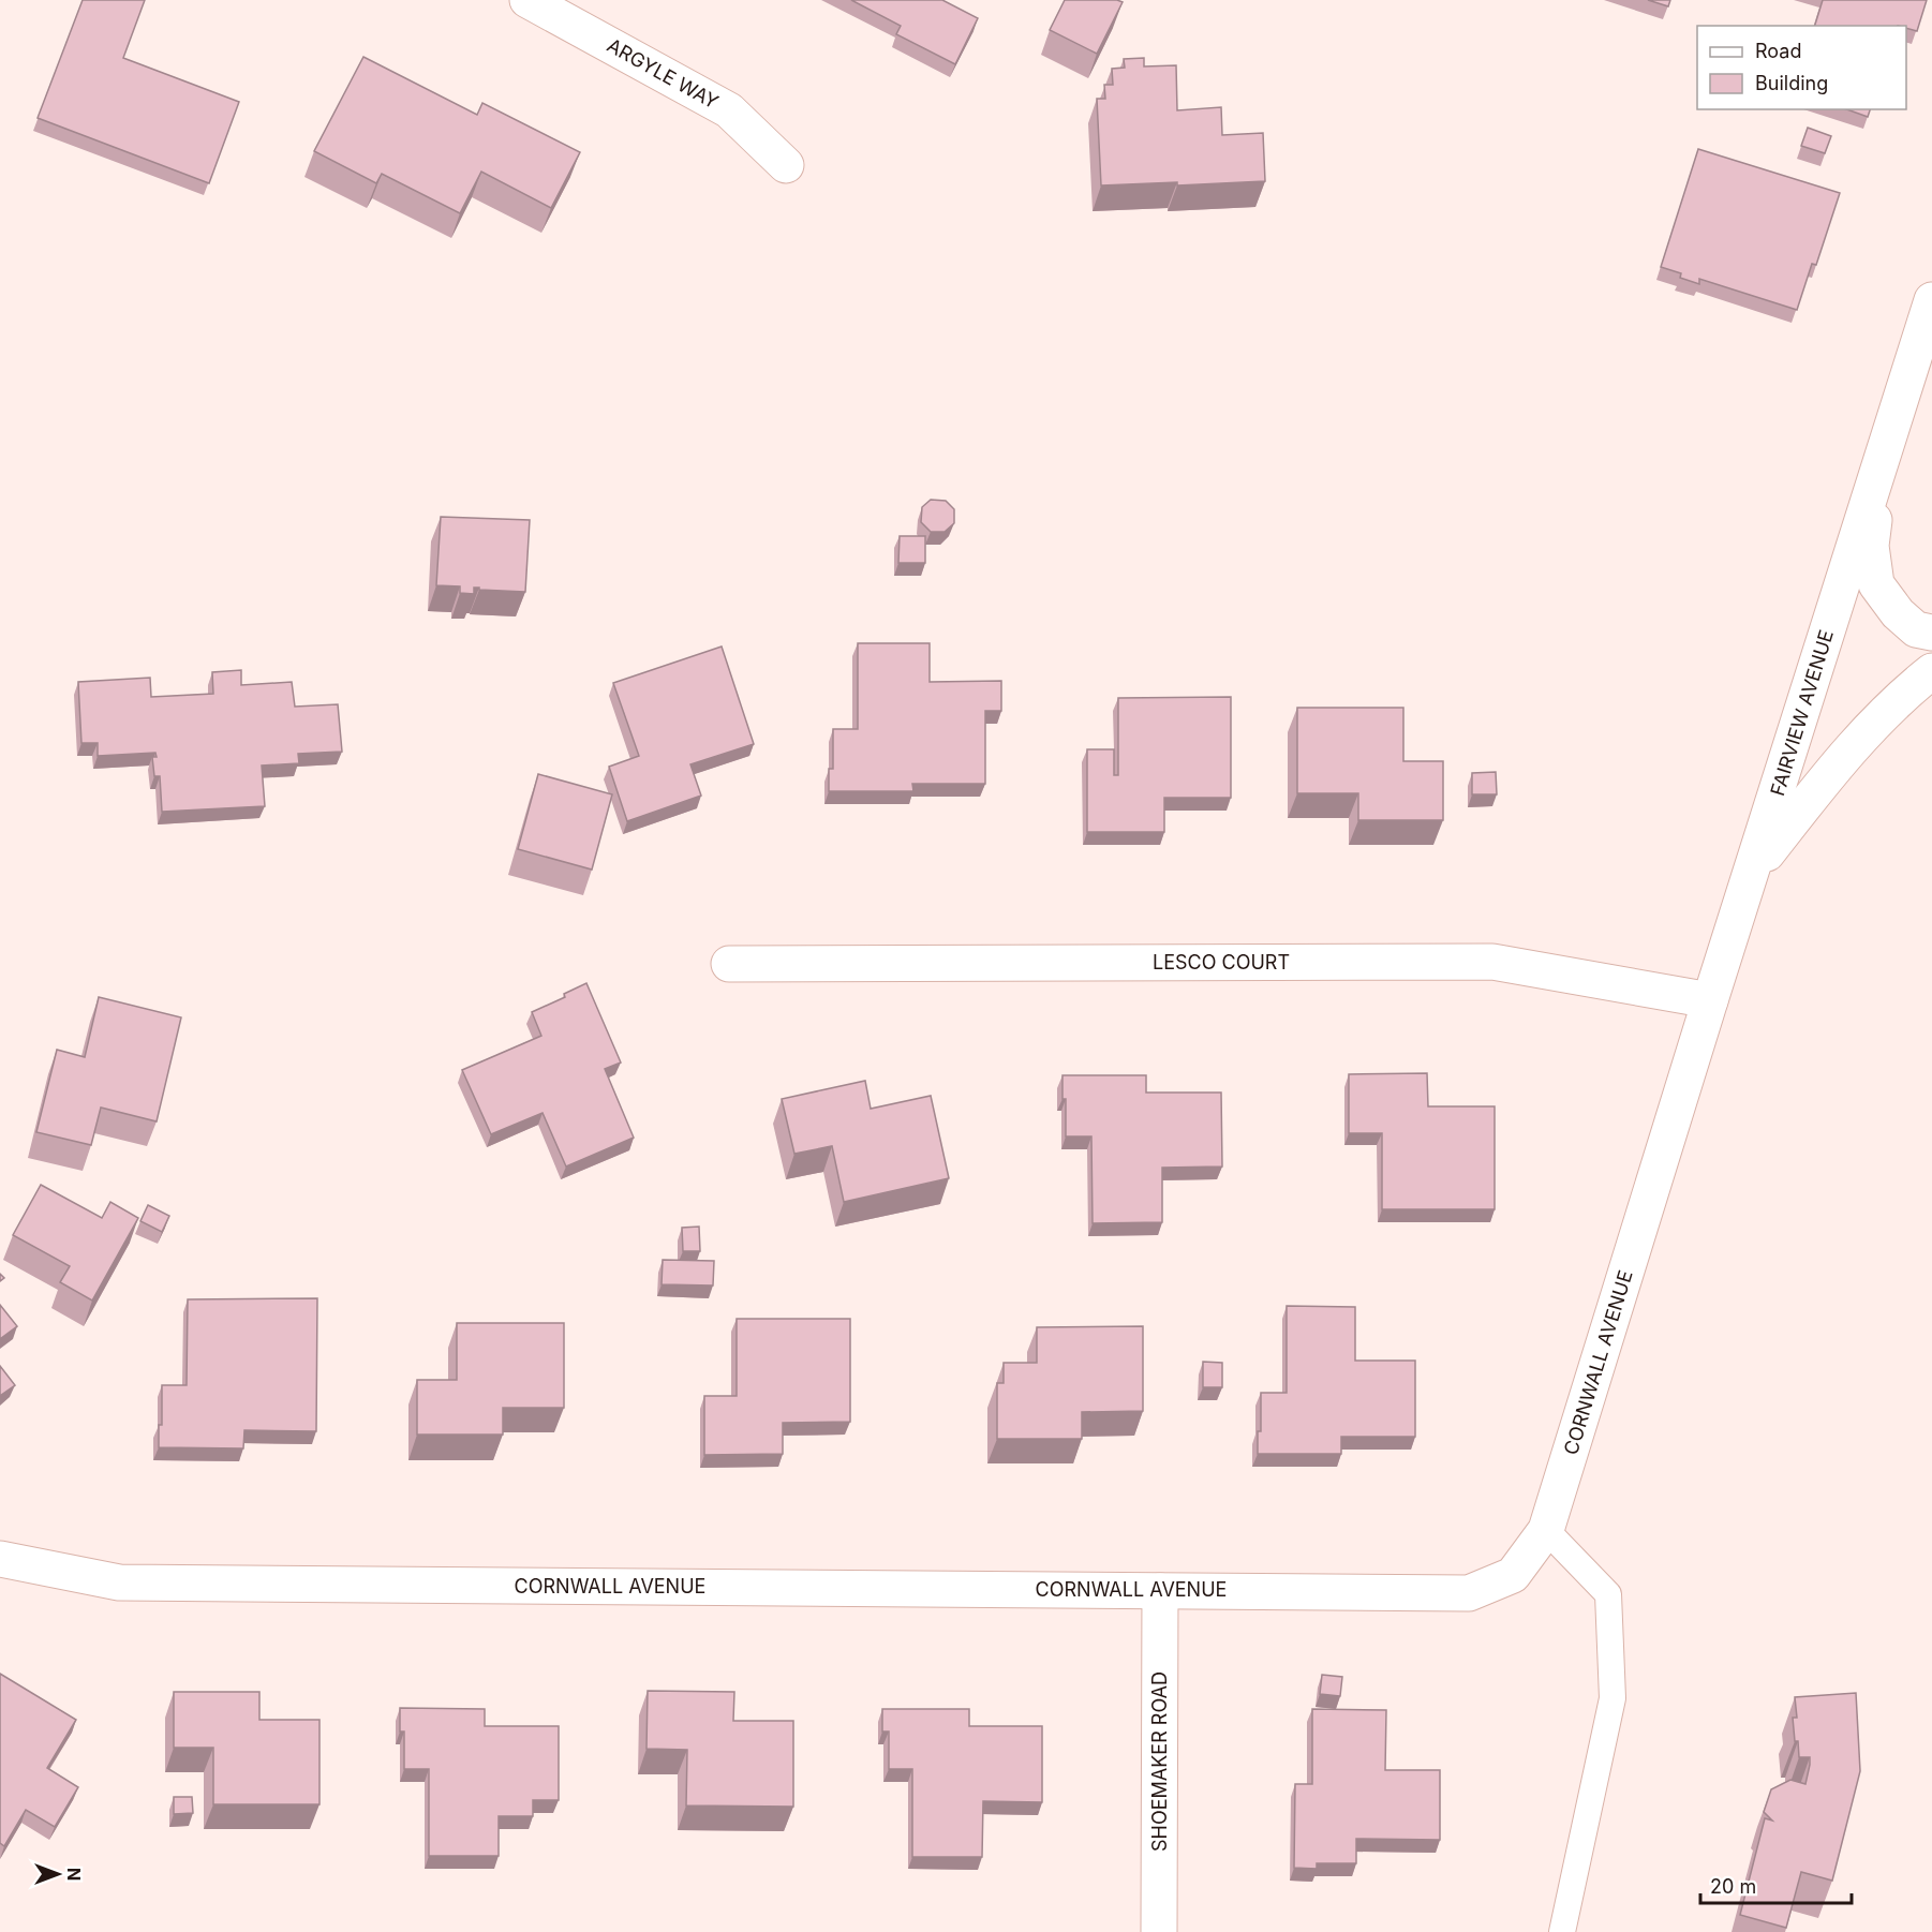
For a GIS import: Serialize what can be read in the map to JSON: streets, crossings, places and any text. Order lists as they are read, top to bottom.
{
  "streets": {
    "street": [
      "ARGYLE WAY",
      "FAIRVIEW AVENUE",
      "LESCO COURT",
      "CORNWALL AVENUE",
      "SHOEMAKER ROAD"
    ]
  },
  "crossings": [
    ["FAIRVIEW AVENUE", "CORNWALL AVENUE"],
    ["LESCO COURT", "CORNWALL AVENUE"],
    ["CORNWALL AVENUE", "SHOEMAKER ROAD"]
  ],
  "legend": ["Road", "Building"],
  "scale_bar": "20 m",
  "north": "right"
}
